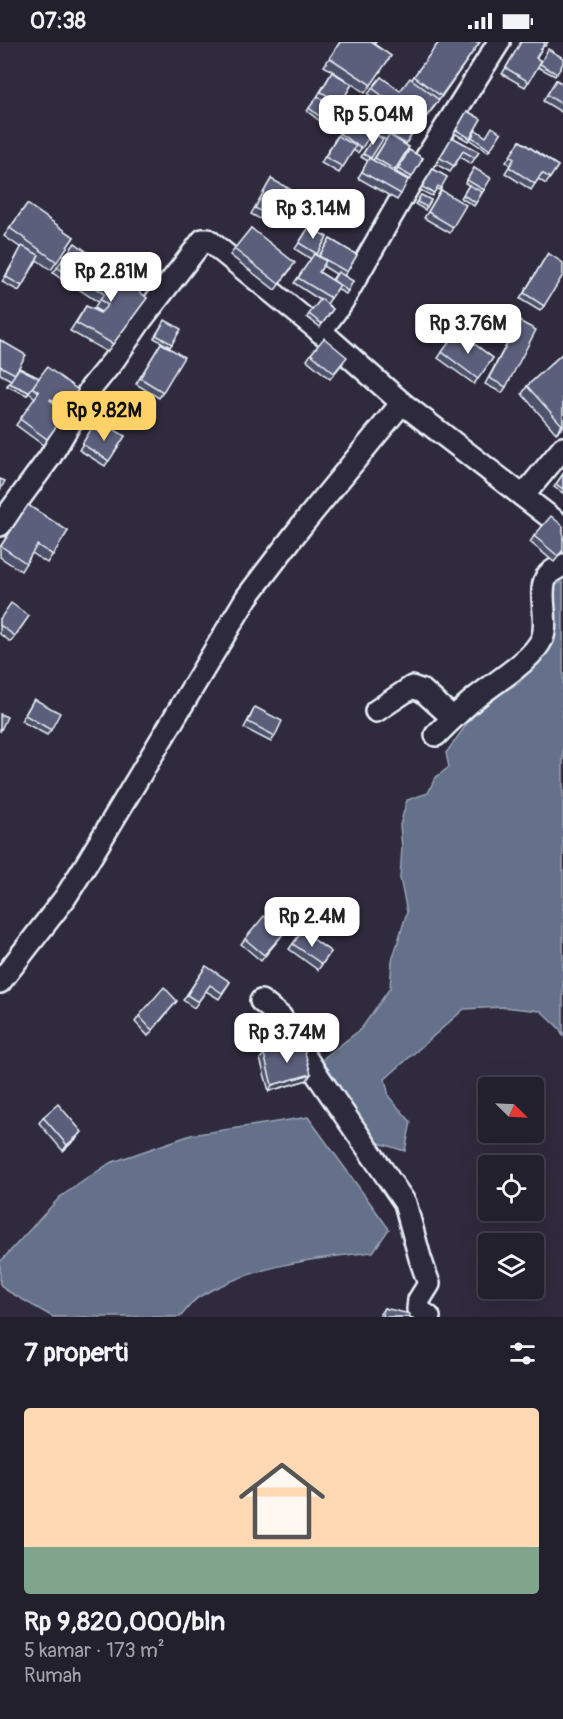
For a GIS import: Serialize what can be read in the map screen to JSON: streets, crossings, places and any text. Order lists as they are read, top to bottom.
{
  "north": "bottom right",
  "page": {
    "status": "07:38",
    "price": [
      "Rp 5.04M",
      "Rp 3.14M",
      "Rp 2.81M",
      "Rp 3.76M",
      "Rp 9.82M",
      "Rp 2.4M",
      "Rp 3.74M"
    ],
    "heading": "7 properti",
    "list": [
      {
        "name": "Rp 9,820,000/bln",
        "note": "5 kamar · 173 m² · Rumah"
      }
    ]
  }
}
